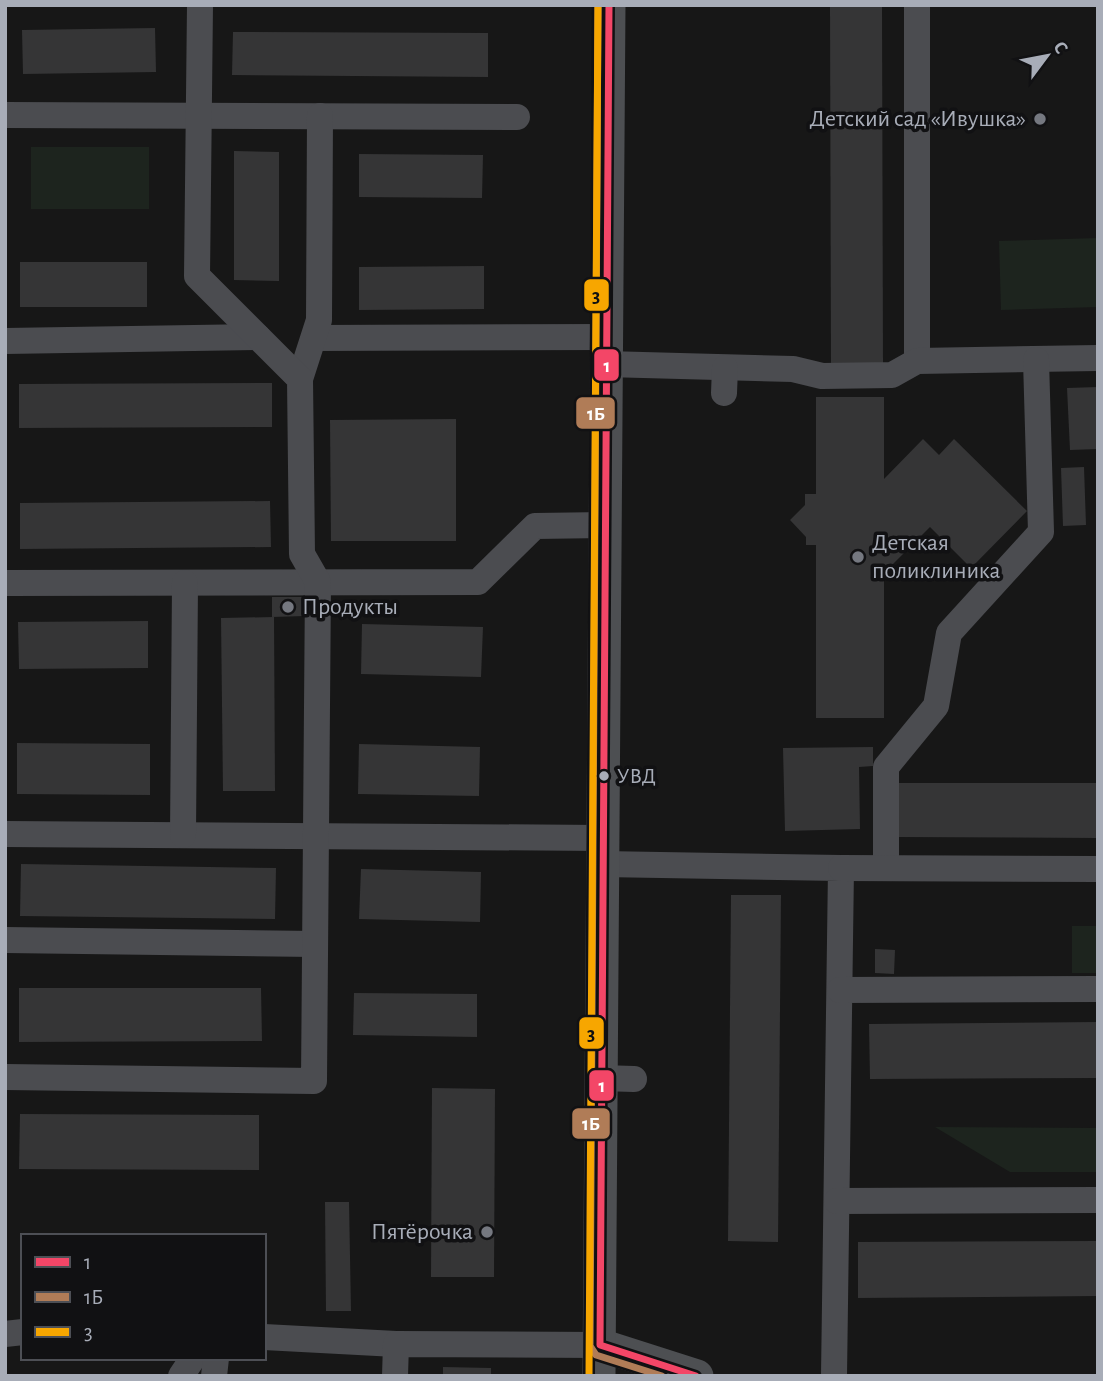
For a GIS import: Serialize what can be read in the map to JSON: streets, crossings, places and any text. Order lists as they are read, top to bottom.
{
  "places": [
    "Детский сад «Ивушка»",
    "Детская поликлиника",
    "Продукты",
    "УВД",
    "Пятёрочка"
  ],
  "lines": ["transit line 1", "transit line 1Б", "transit line 3"],
  "legend": ["1", "1Б", "3"],
  "north": "top right"
}
